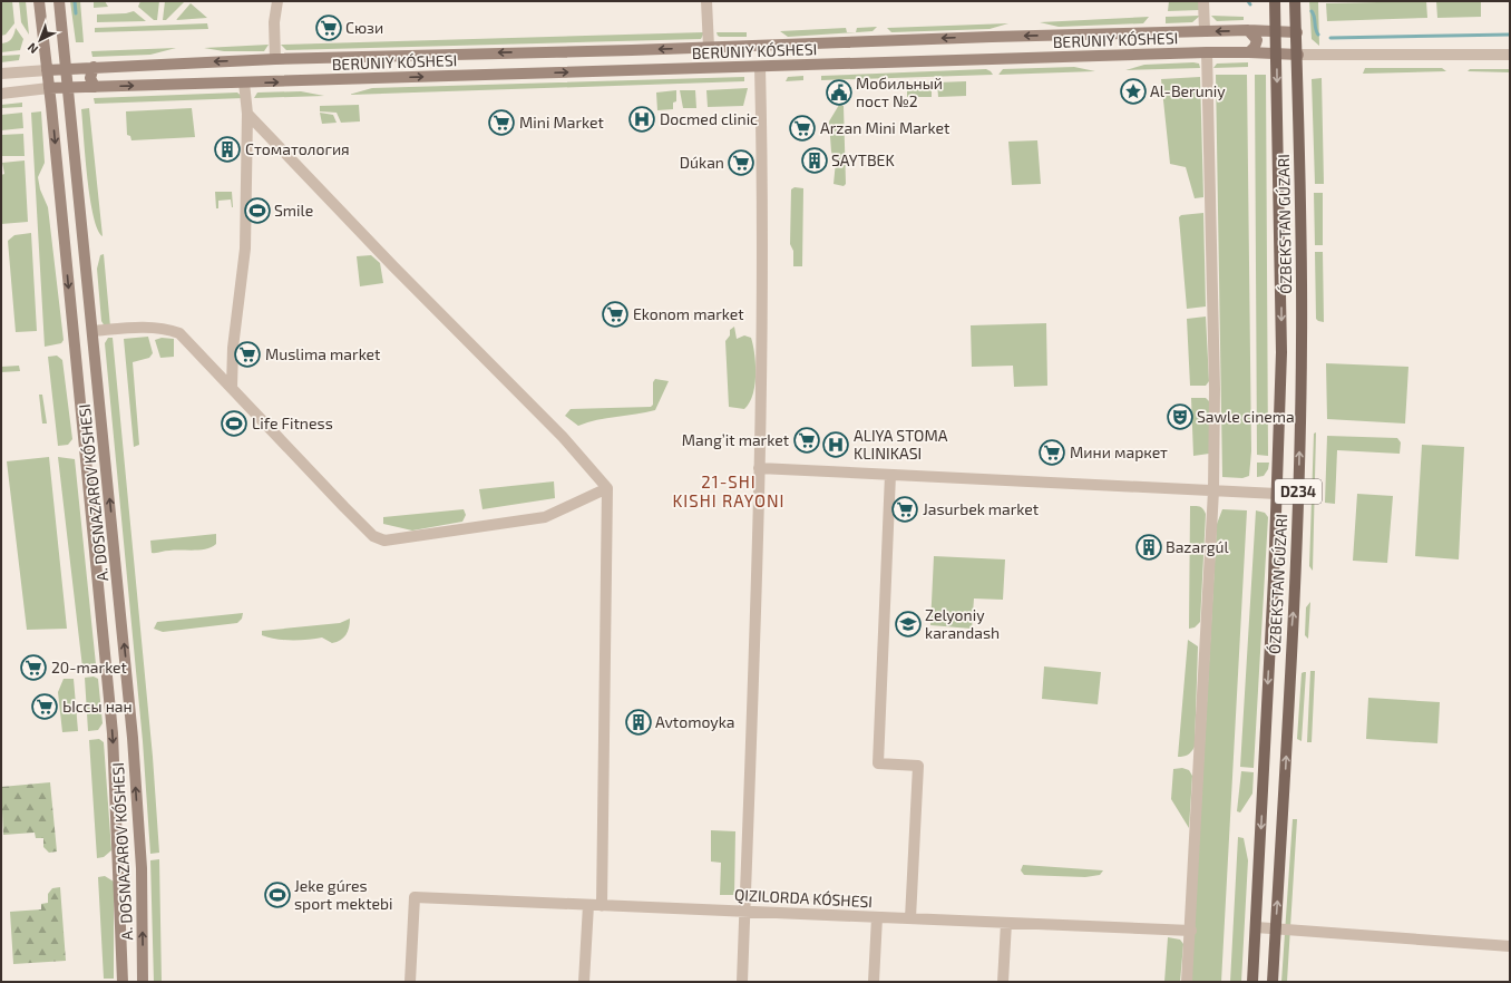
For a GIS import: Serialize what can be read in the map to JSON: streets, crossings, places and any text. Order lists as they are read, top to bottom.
{
  "streets": {
    "main road": ["BERUNIY KÓSHESI", "D234", "A. DOSNAZAROV KÓSHESI"]
  },
  "crossings": [
    ["BERUNIY KÓSHESI", "D234"],
    ["BERUNIY KÓSHESI", "A. DOSNAZAROV KÓSHESI"]
  ],
  "districts": ["21-SHI KISHI RAYONI"],
  "places": {
    "supermarket": [
      "Сюзи",
      "Mini Market",
      "Arzan Mini Market",
      "Dúkan",
      "Ekonom market",
      "Muslima market",
      "Mangʼit market",
      "Мини маркет",
      "Jasurbek market",
      "20-market",
      "Ыссы нан"
    ],
    "place": ["Al-Beruniy"],
    "public building": ["Мобильный пост №2"],
    "hospital": ["Docmed clinic", "ALIYA STOMA KLINIKASI"],
    "building": [
      "Стоматология",
      "SAYTBEK",
      "Bazargúl",
      "Avtomoyka"
    ],
    "sports": ["Smile", "Life Fitness", "Jeke gúres sport mektebi"],
    "theatre": ["Sawle cinema"],
    "school or university": ["Zelyoniy karandash"]
  },
  "north": "bottom left"
}
